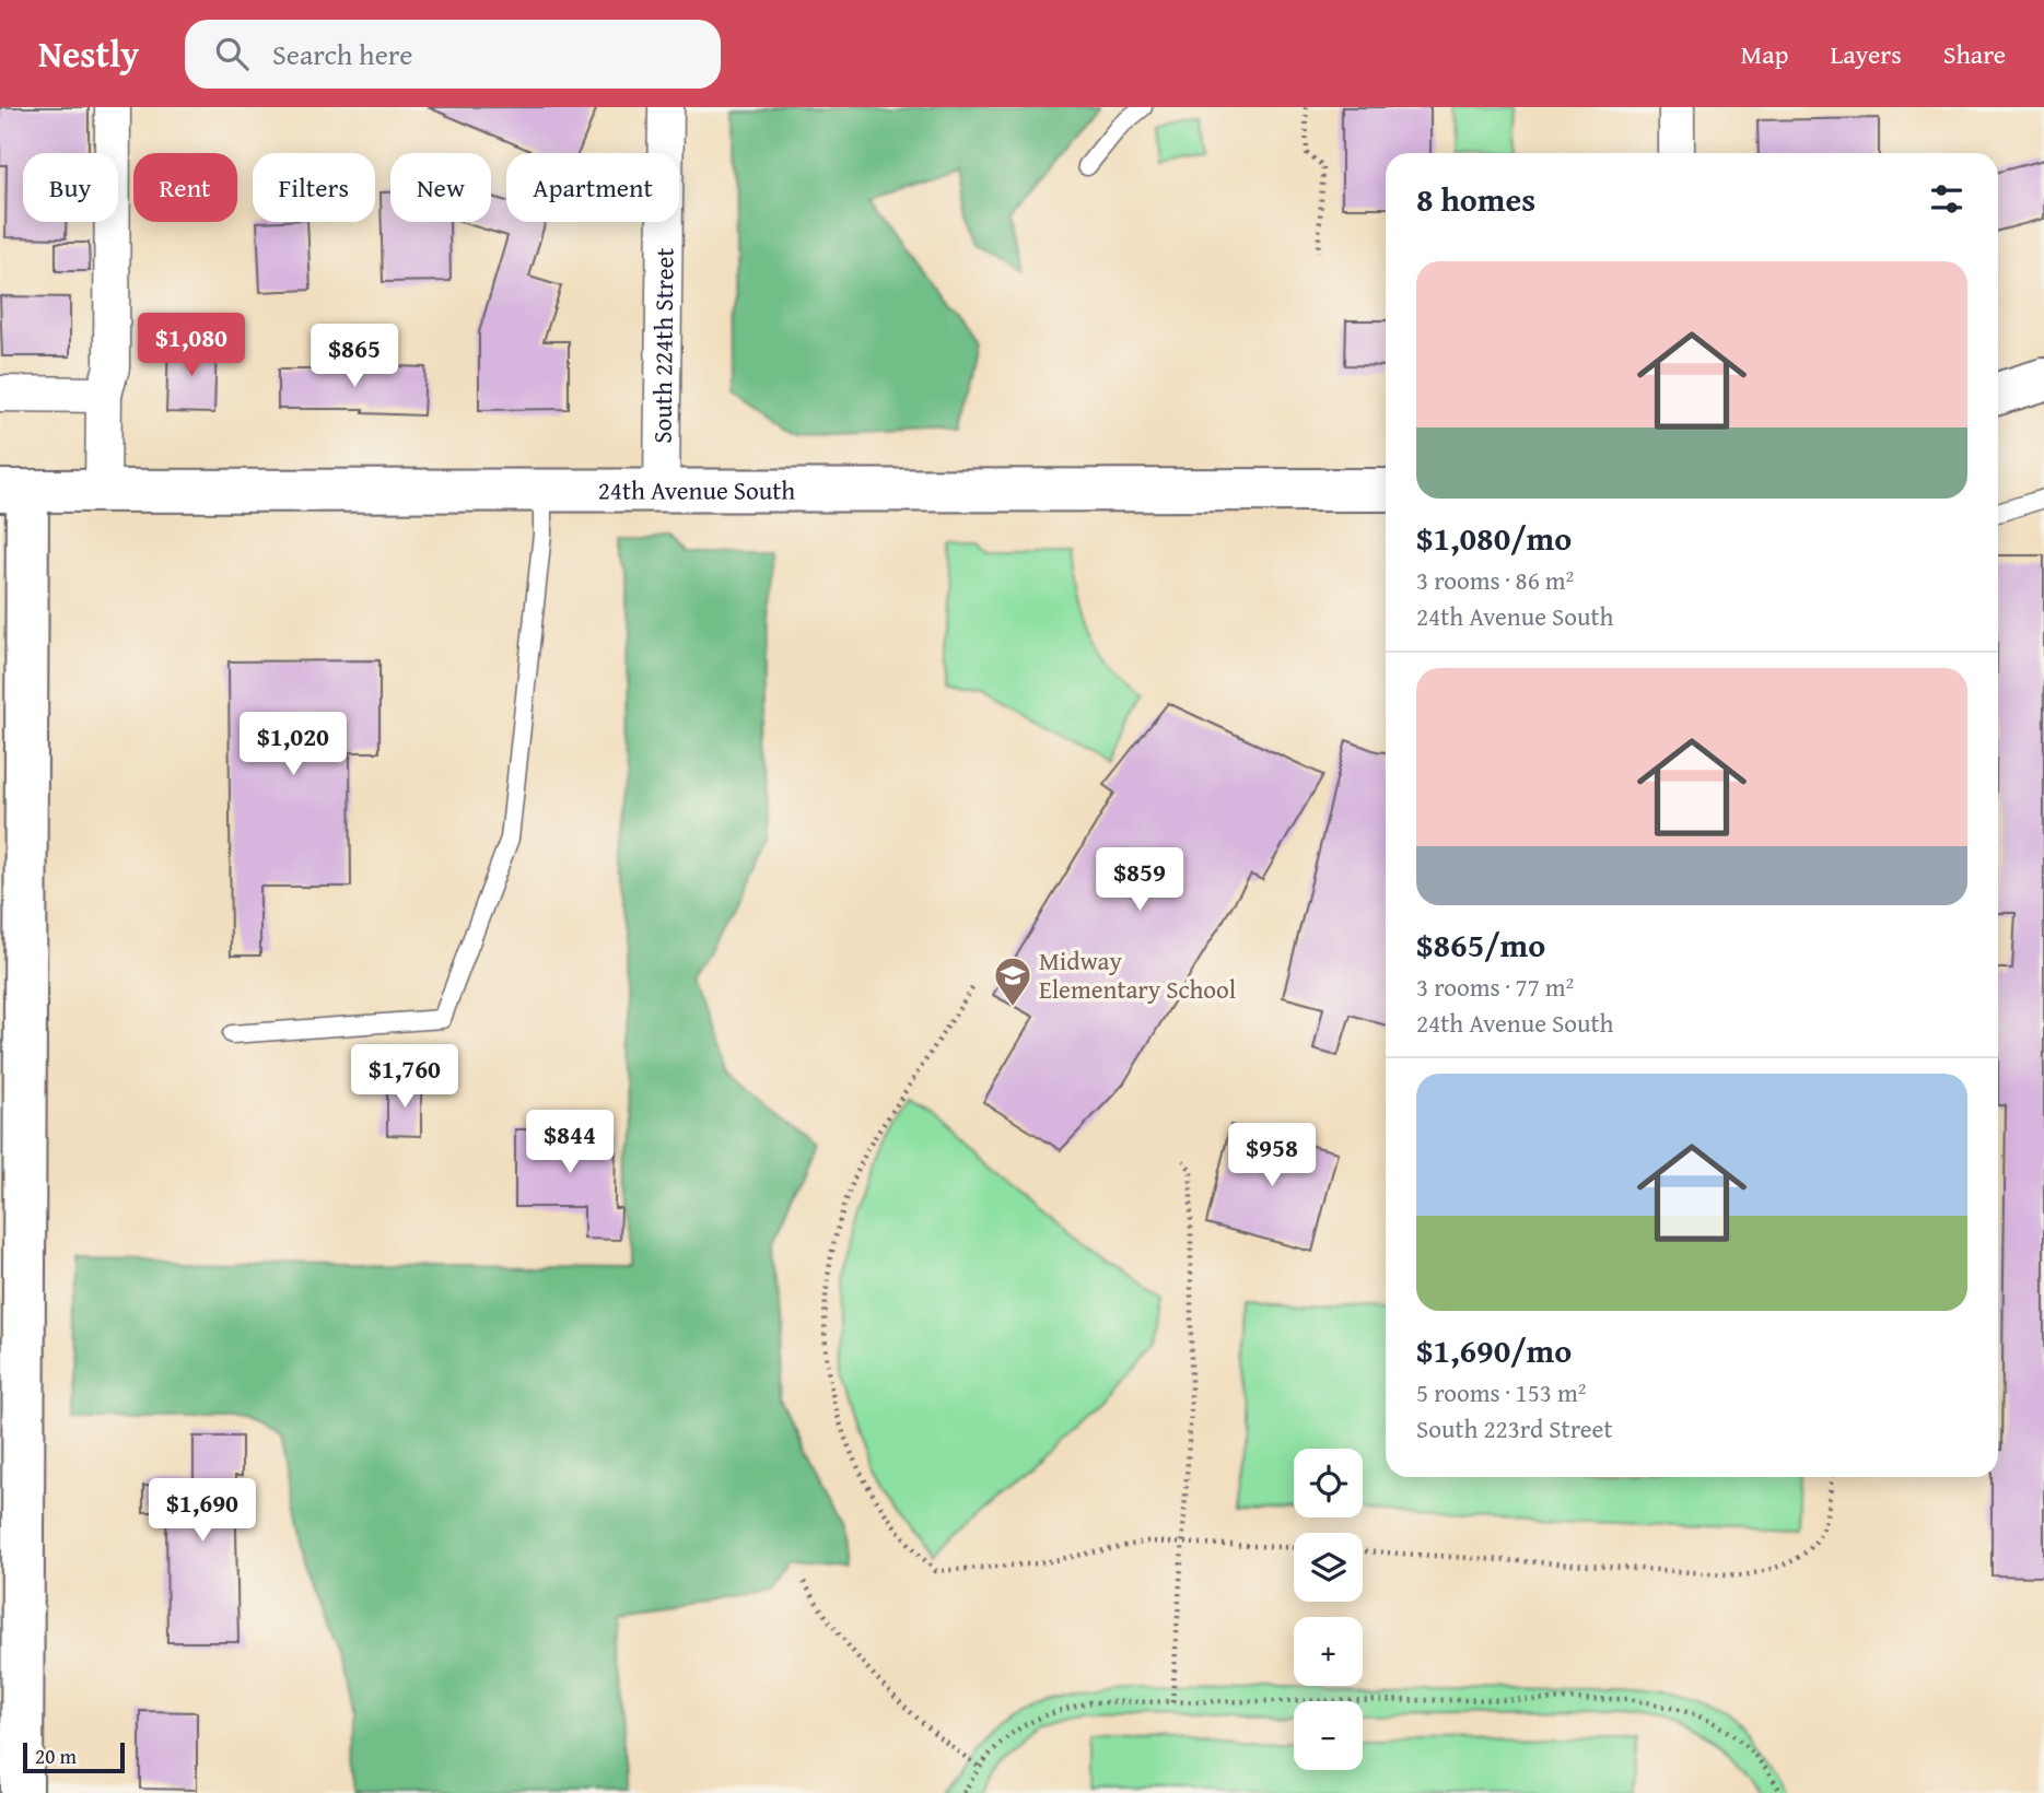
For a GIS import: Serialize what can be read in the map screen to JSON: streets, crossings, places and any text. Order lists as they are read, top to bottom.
{
  "streets": {
    "street": ["South 224th Street", "24th Avenue South"]
  },
  "crossings": [
    ["South 224th Street", "24th Avenue South"]
  ],
  "places": {
    "school or university": ["Midway Elementary School"]
  },
  "scale_bar": "20 m",
  "page": {
    "header": "Nestly",
    "search": "Search here",
    "nav": ["Map", "Layers", "Share"],
    "chip": [
      "Buy",
      "Rent",
      "Filters",
      "New",
      "Apartment"
    ],
    "heading": "8 homes",
    "list": [
      {
        "name": "$1,080/mo",
        "note": "3 rooms · 86 m² · 24th Avenue South"
      },
      {
        "name": "$865/mo",
        "note": "3 rooms · 77 m² · 24th Avenue South"
      },
      {
        "name": "$1,690/mo",
        "note": "5 rooms · 153 m² · South 223rd Street"
      }
    ],
    "price": [
      "$1,080",
      "$865",
      "$1,020",
      "$859",
      "$1,760",
      "$844",
      "$958",
      "$1,690"
    ],
    "map_buttons": ["+", "−"],
    "scale": "20 m"
  }
}
